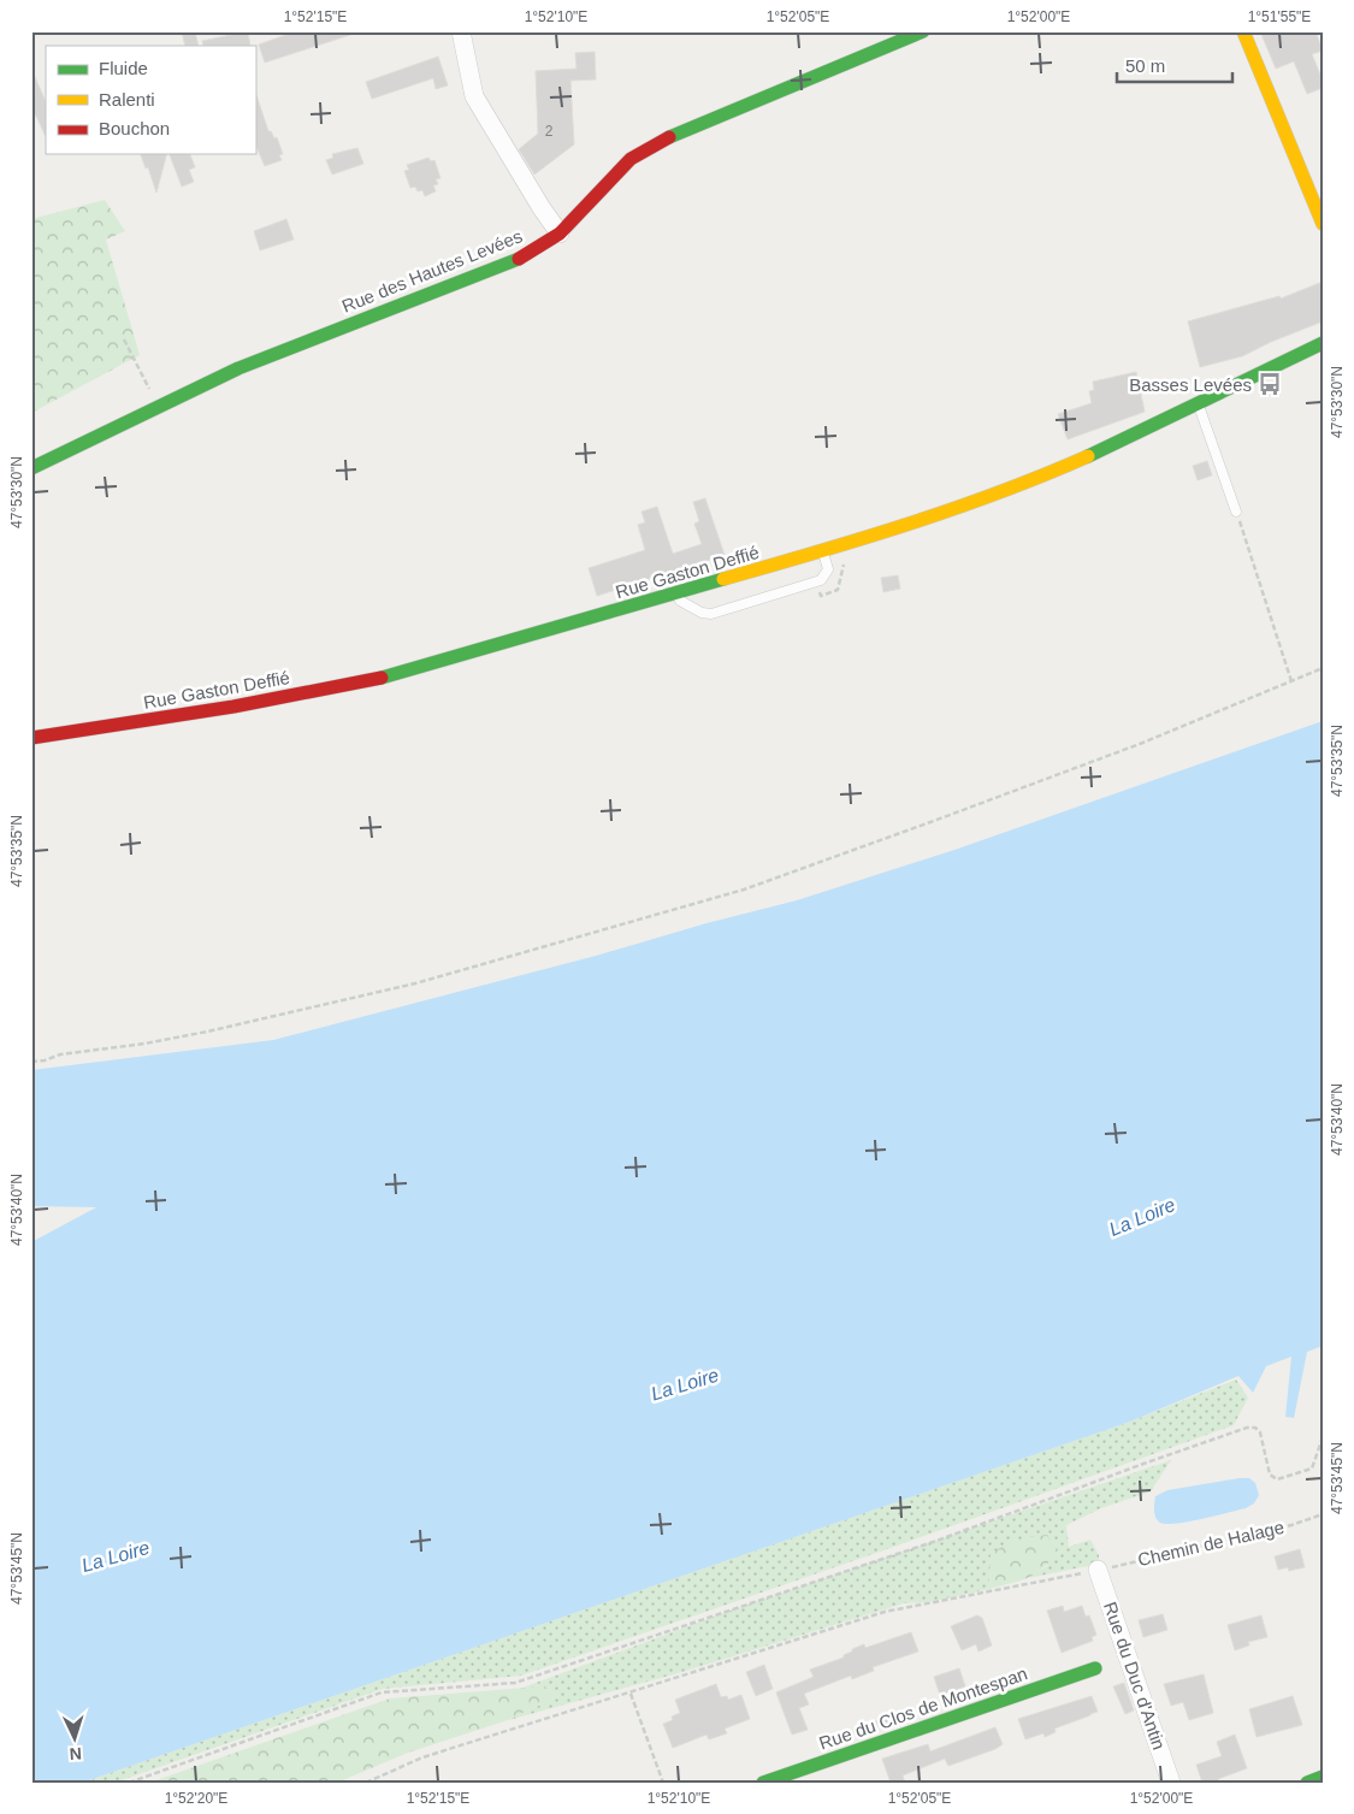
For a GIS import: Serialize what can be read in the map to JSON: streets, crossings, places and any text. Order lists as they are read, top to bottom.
{
  "streets": {
    "street": [
      "Rue des Hautes Levées",
      "Rue Gaston Deffié",
      "Rue du Duc d'Antin",
      "Rue du Clos de Montespan"
    ],
    "path": ["Chemin de Halage"]
  },
  "crossings": [
    ["Chemin de Halage", "Rue du Duc d'Antin"]
  ],
  "water": ["La Loire"],
  "places": {
    "bus stop": ["Basses Levées"]
  },
  "house_numbers": ["2"],
  "legend": ["Fluide", "Ralenti", "Bouchon"],
  "scale_bar": "50 m",
  "north": "bottom",
  "coordinates": [
    "1°52'15\"E",
    "1°52'10\"E",
    "1°52'05\"E",
    "1°52'00\"E",
    "1°51'55\"E",
    "47°53'30\"N",
    "47°53'35\"N",
    "47°53'40\"N",
    "47°53'45\"N",
    "1°52'20\"E"
  ]
}
